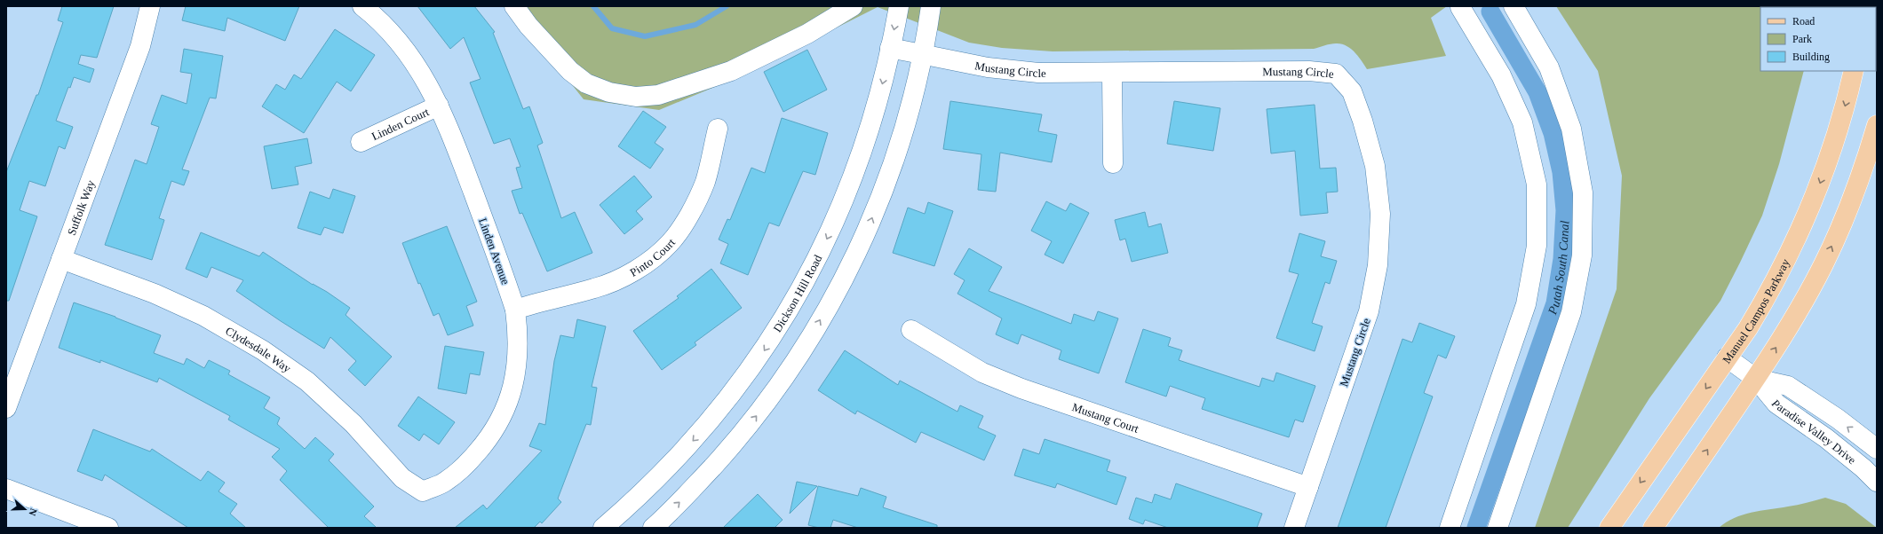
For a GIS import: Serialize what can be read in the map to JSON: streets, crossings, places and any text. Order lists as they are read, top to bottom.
{
  "streets": {
    "main road": ["Manuel Campos Parkway"],
    "street": [
      "Mustang Circle",
      "Linden Court",
      "Suffolk Way",
      "Linden Avenue",
      "Pinto Court",
      "Dickson Hill Road",
      "Clydesdale Way",
      "Mustang Court",
      "Paradise Valley Drive"
    ]
  },
  "crossings": [
    ["Mustang Circle", "Dickson Hill Road"],
    ["Mustang Circle", "Mustang Court"],
    ["Linden Court", "Linden Avenue"],
    ["Suffolk Way", "Clydesdale Way"],
    ["Linden Avenue", "Pinto Court"],
    ["Linden Avenue", "Clydesdale Way"],
    ["Manuel Campos Parkway", "Paradise Valley Drive"]
  ],
  "water": ["Putah South Canal"],
  "legend": ["Road", "Park", "Building"],
  "north": "right"
}
